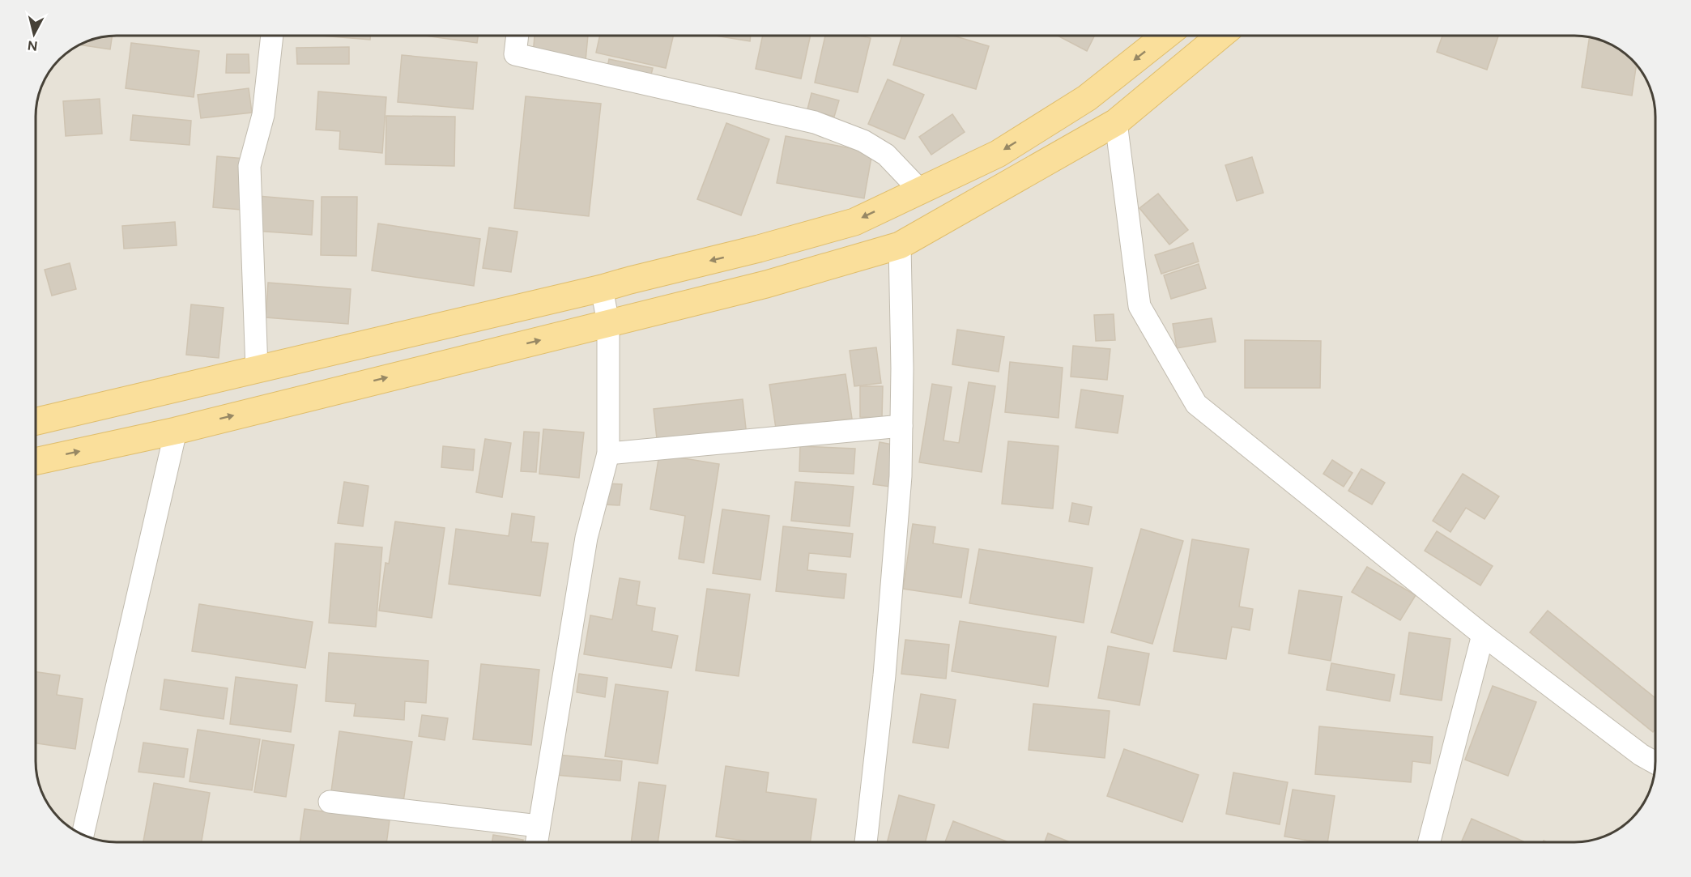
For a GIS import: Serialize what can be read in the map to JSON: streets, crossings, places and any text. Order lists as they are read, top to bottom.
{
  "north": "bottom"
}
